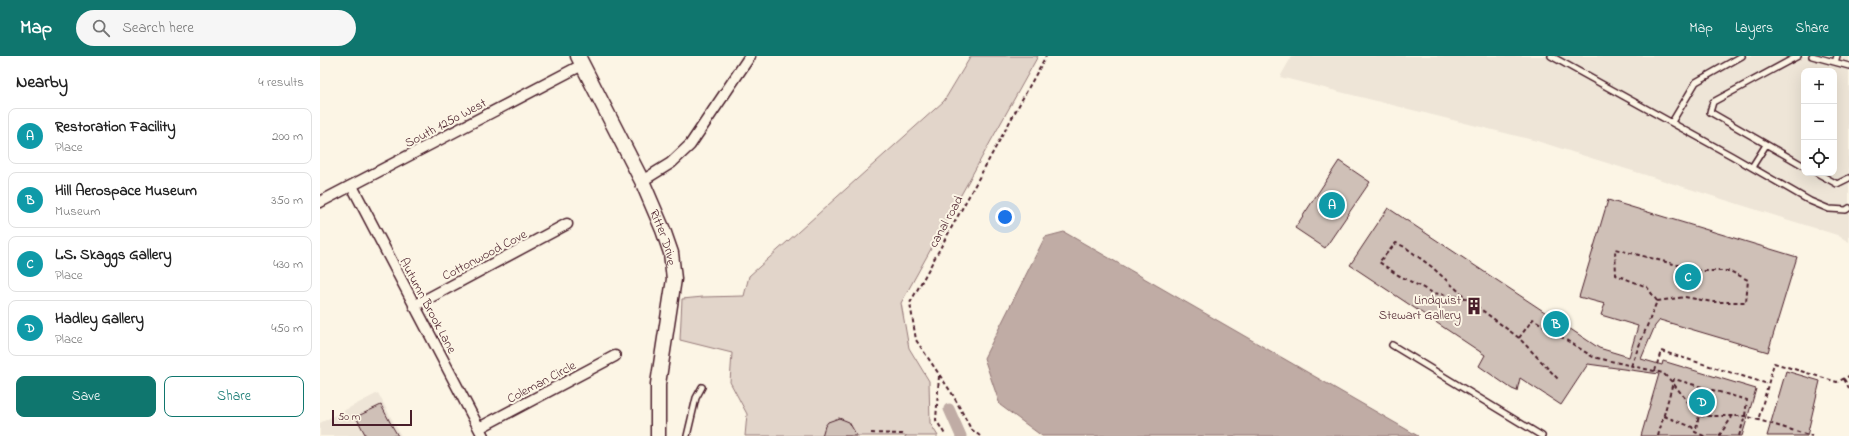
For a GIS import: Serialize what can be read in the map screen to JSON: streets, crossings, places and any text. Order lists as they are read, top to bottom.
{
  "streets": {
    "street": [
      "South 1250 West",
      "Ritter Drive",
      "Cottonwood Cove",
      "Autumn Brook Lane",
      "Coleman Circle"
    ],
    "path": ["canal road"]
  },
  "crossings": [
    ["South 1250 West", "Ritter Drive"],
    ["South 1250 West", "Autumn Brook Lane"],
    ["Cottonwood Cove", "Autumn Brook Lane"],
    ["Autumn Brook Lane", "Coleman Circle"]
  ],
  "places": {
    "building": ["Lindquist Stewart Gallery"]
  },
  "scale_bar": "50 m",
  "page": {
    "header": "Map",
    "search": "Search here",
    "nav": ["Map", "Layers", "Share"],
    "heading": ["Nearby", "4 results"],
    "map_buttons": ["+", "−"],
    "list": [
      {
        "mark": "A",
        "name": "Restoration Facility",
        "note": "Place",
        "value": "200 m"
      },
      {
        "mark": "B",
        "name": "Hill Aerospace Museum",
        "note": "Museum",
        "value": "350 m"
      },
      {
        "mark": "C",
        "name": "L.S. Skaggs Gallery",
        "note": "Place",
        "value": "430 m"
      },
      {
        "mark": "D",
        "name": "Hadley Gallery",
        "note": "Place",
        "value": "450 m"
      }
    ],
    "pins": [
      "A",
      "C",
      "B",
      "D"
    ],
    "buttons": ["Save", "Share"],
    "scale": "50 m"
  }
}
